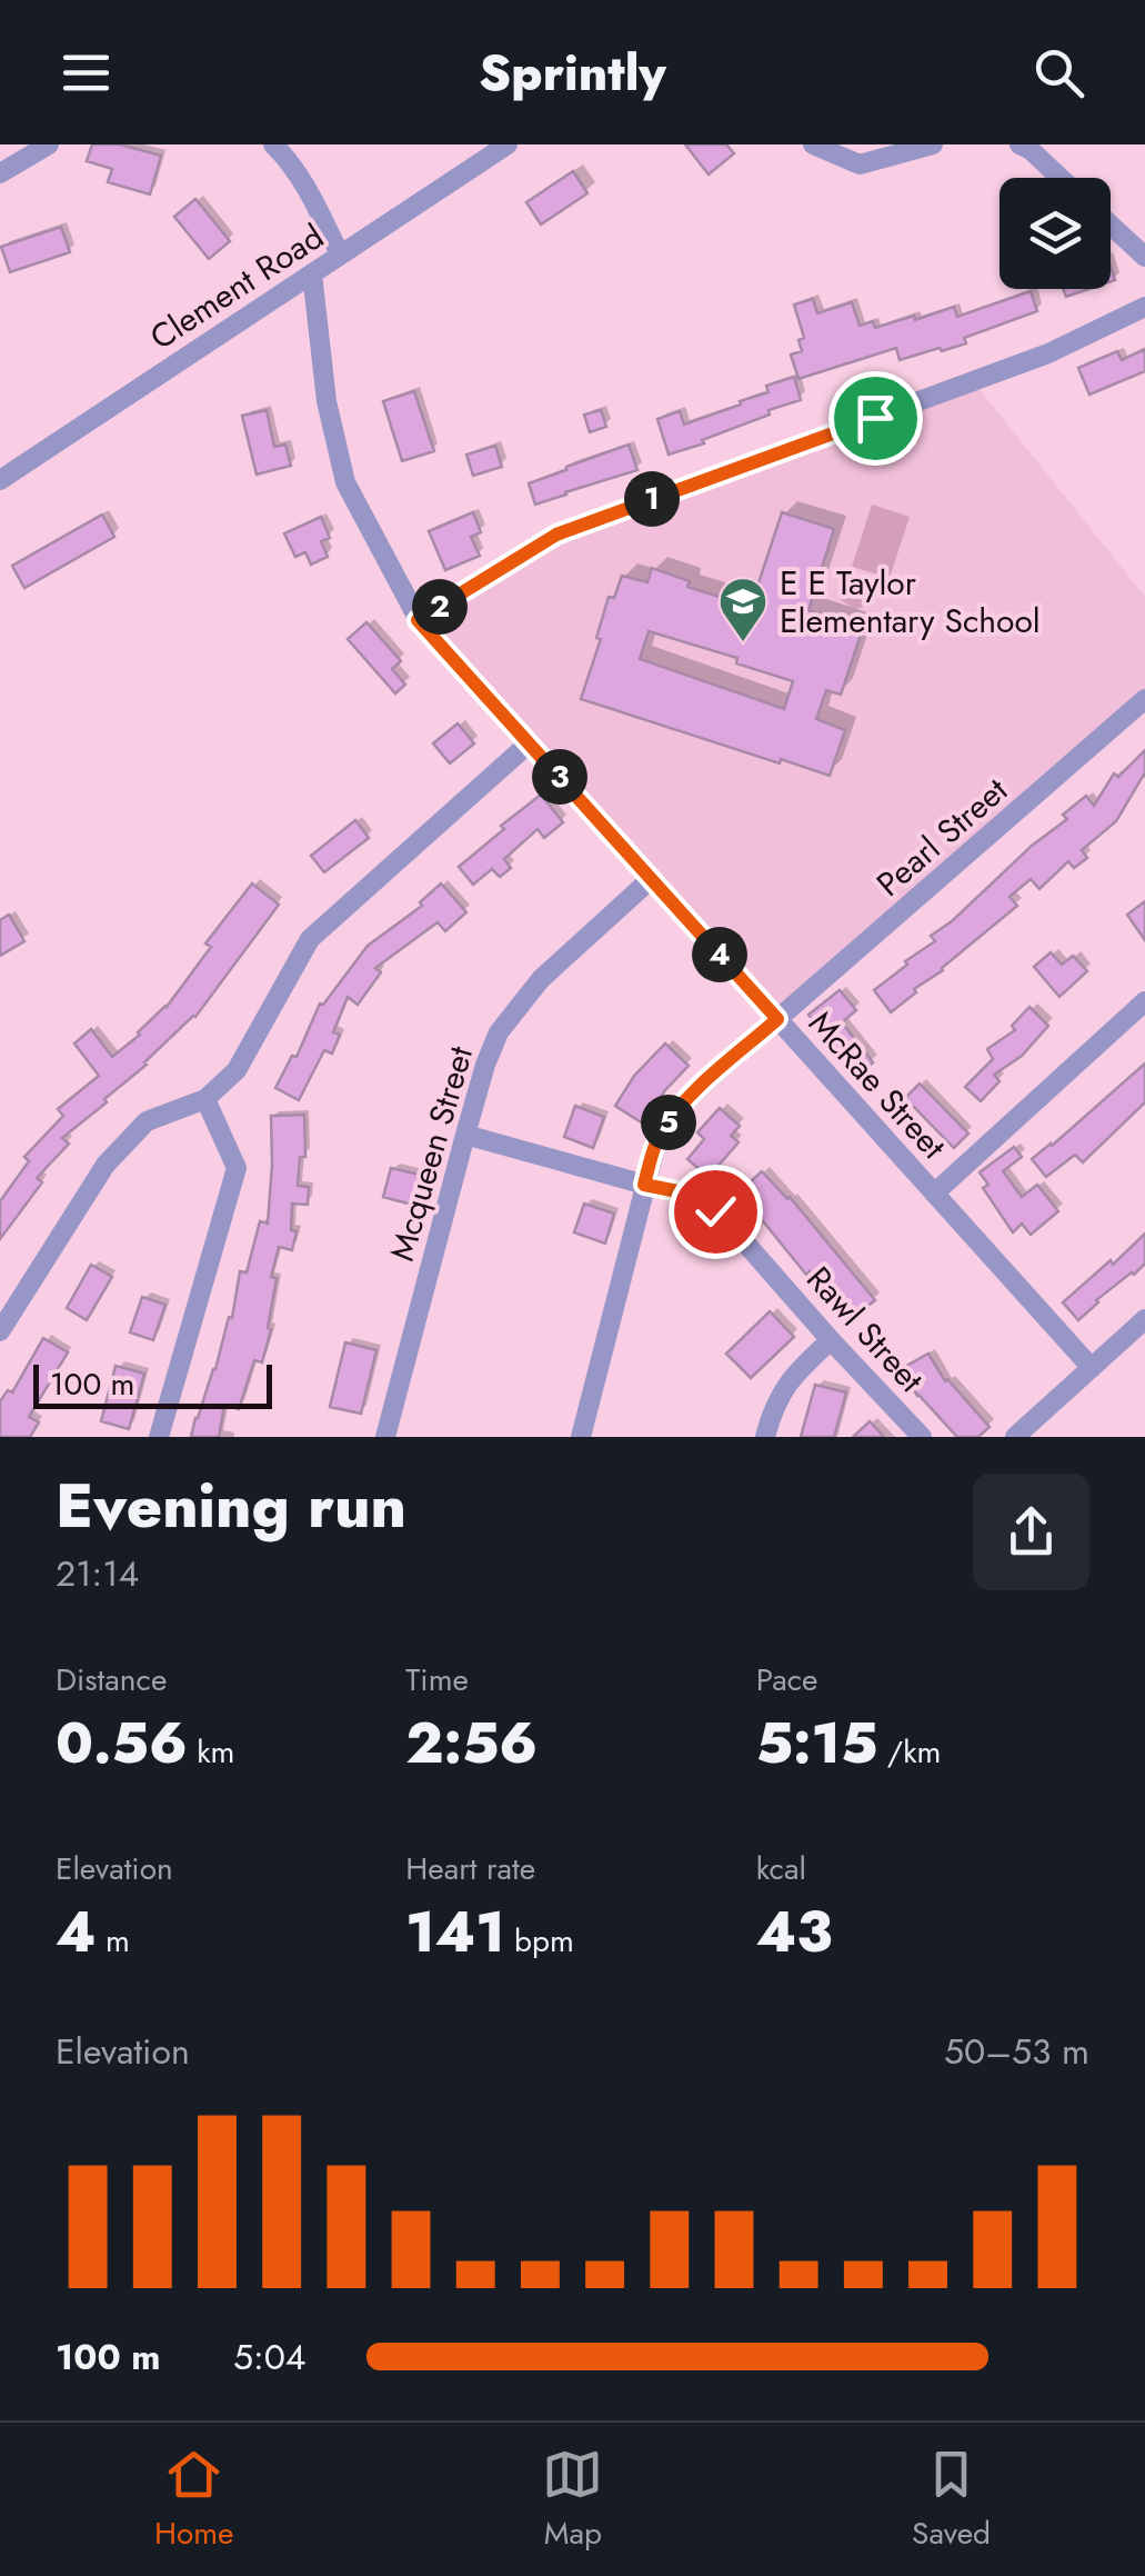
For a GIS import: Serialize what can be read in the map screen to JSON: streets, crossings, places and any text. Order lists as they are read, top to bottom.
{
  "streets": {
    "street": [
      "Clement Road",
      "Pearl Street",
      "McRae Street",
      "Mcqueen Street",
      "Rawl Street"
    ]
  },
  "crossings": [
    ["Clement Road", "McRae Street"],
    ["Pearl Street", "McRae Street"],
    ["Pearl Street", "Rawl Street"],
    ["McRae Street", "Mcqueen Street"],
    ["Mcqueen Street", "Rawl Street"]
  ],
  "places": {
    "school or university": ["E E Taylor Elementary School"]
  },
  "scale_bar": "100 m",
  "page": {
    "header": "Sprintly",
    "pins": [
      "1",
      "2",
      "3",
      "4",
      "5"
    ],
    "scale": "100 m",
    "heading": ["Evening run", "21:14"],
    "stats": [
      ["Distance", "0.56 km"],
      ["Time", "2:56"],
      ["Pace", "5:15 /km"],
      ["Elevation", "4 m"],
      ["Heart rate", "141 bpm"],
      ["kcal", "43"]
    ],
    "chart": ["Elevation", "50–53 m"],
    "list": [
      {
        "name": "100 m",
        "note": "5:04"
      }
    ],
    "tabs": ["Home", "Map", "Saved"]
  }
}
